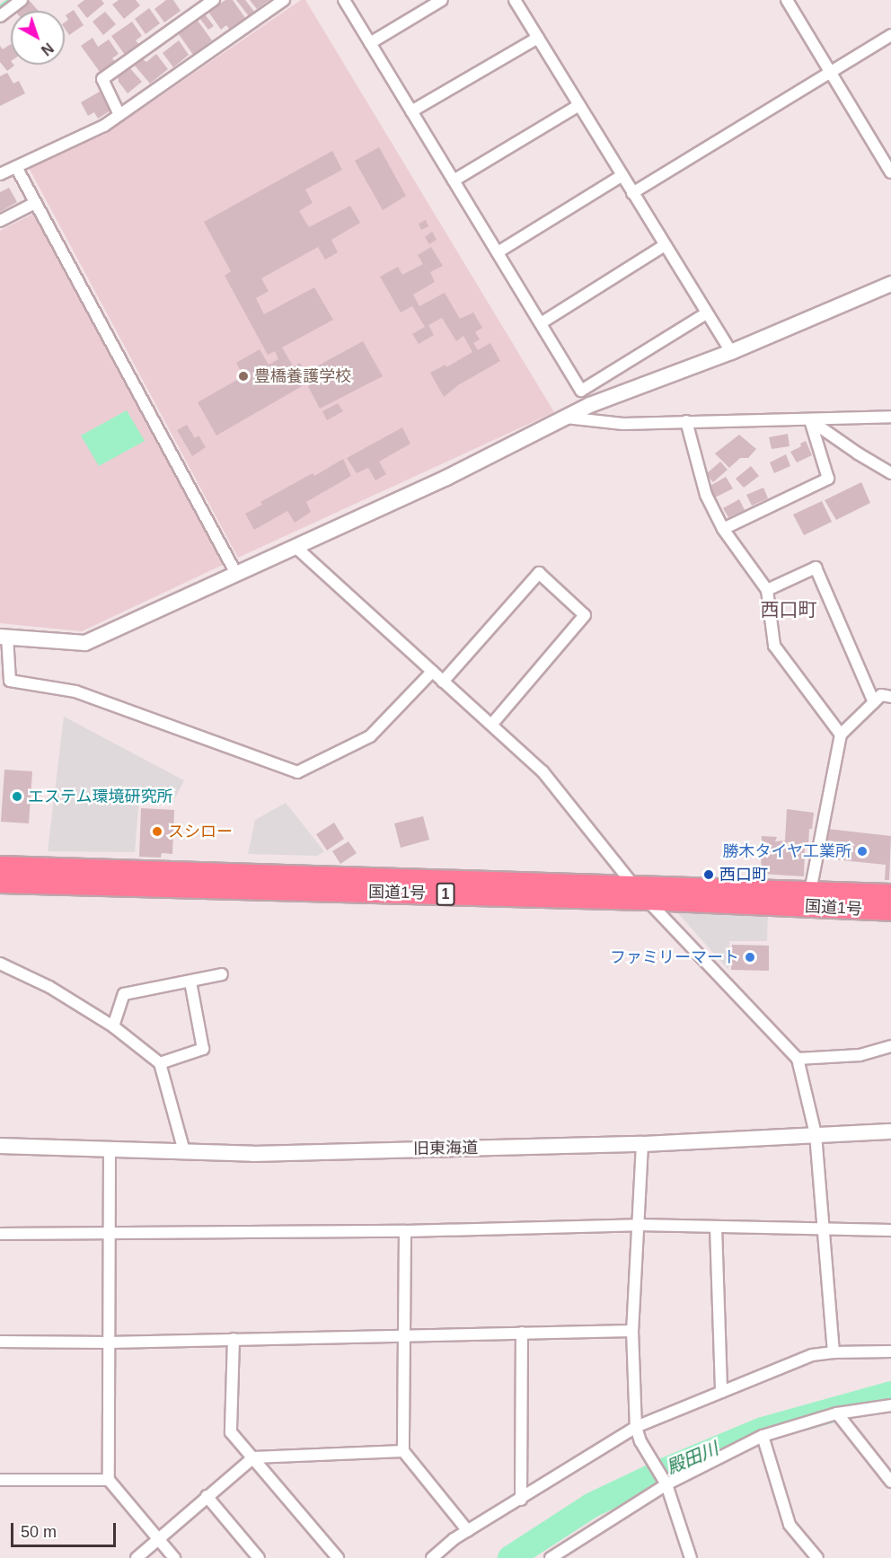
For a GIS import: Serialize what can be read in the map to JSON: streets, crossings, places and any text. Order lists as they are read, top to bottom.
{
  "streets": {
    "highway": ["国道1号", "1"],
    "street": ["旧東海道"]
  },
  "districts": ["西口町"],
  "water": ["殿田川"],
  "places": [
    "豊橋養護学校",
    "エステム環境研究所",
    "スシロー",
    "勝木タイヤ工業所",
    "西口町",
    "ファミリーマート"
  ],
  "scale_bar": "50 m",
  "north": "bottom right"
}
